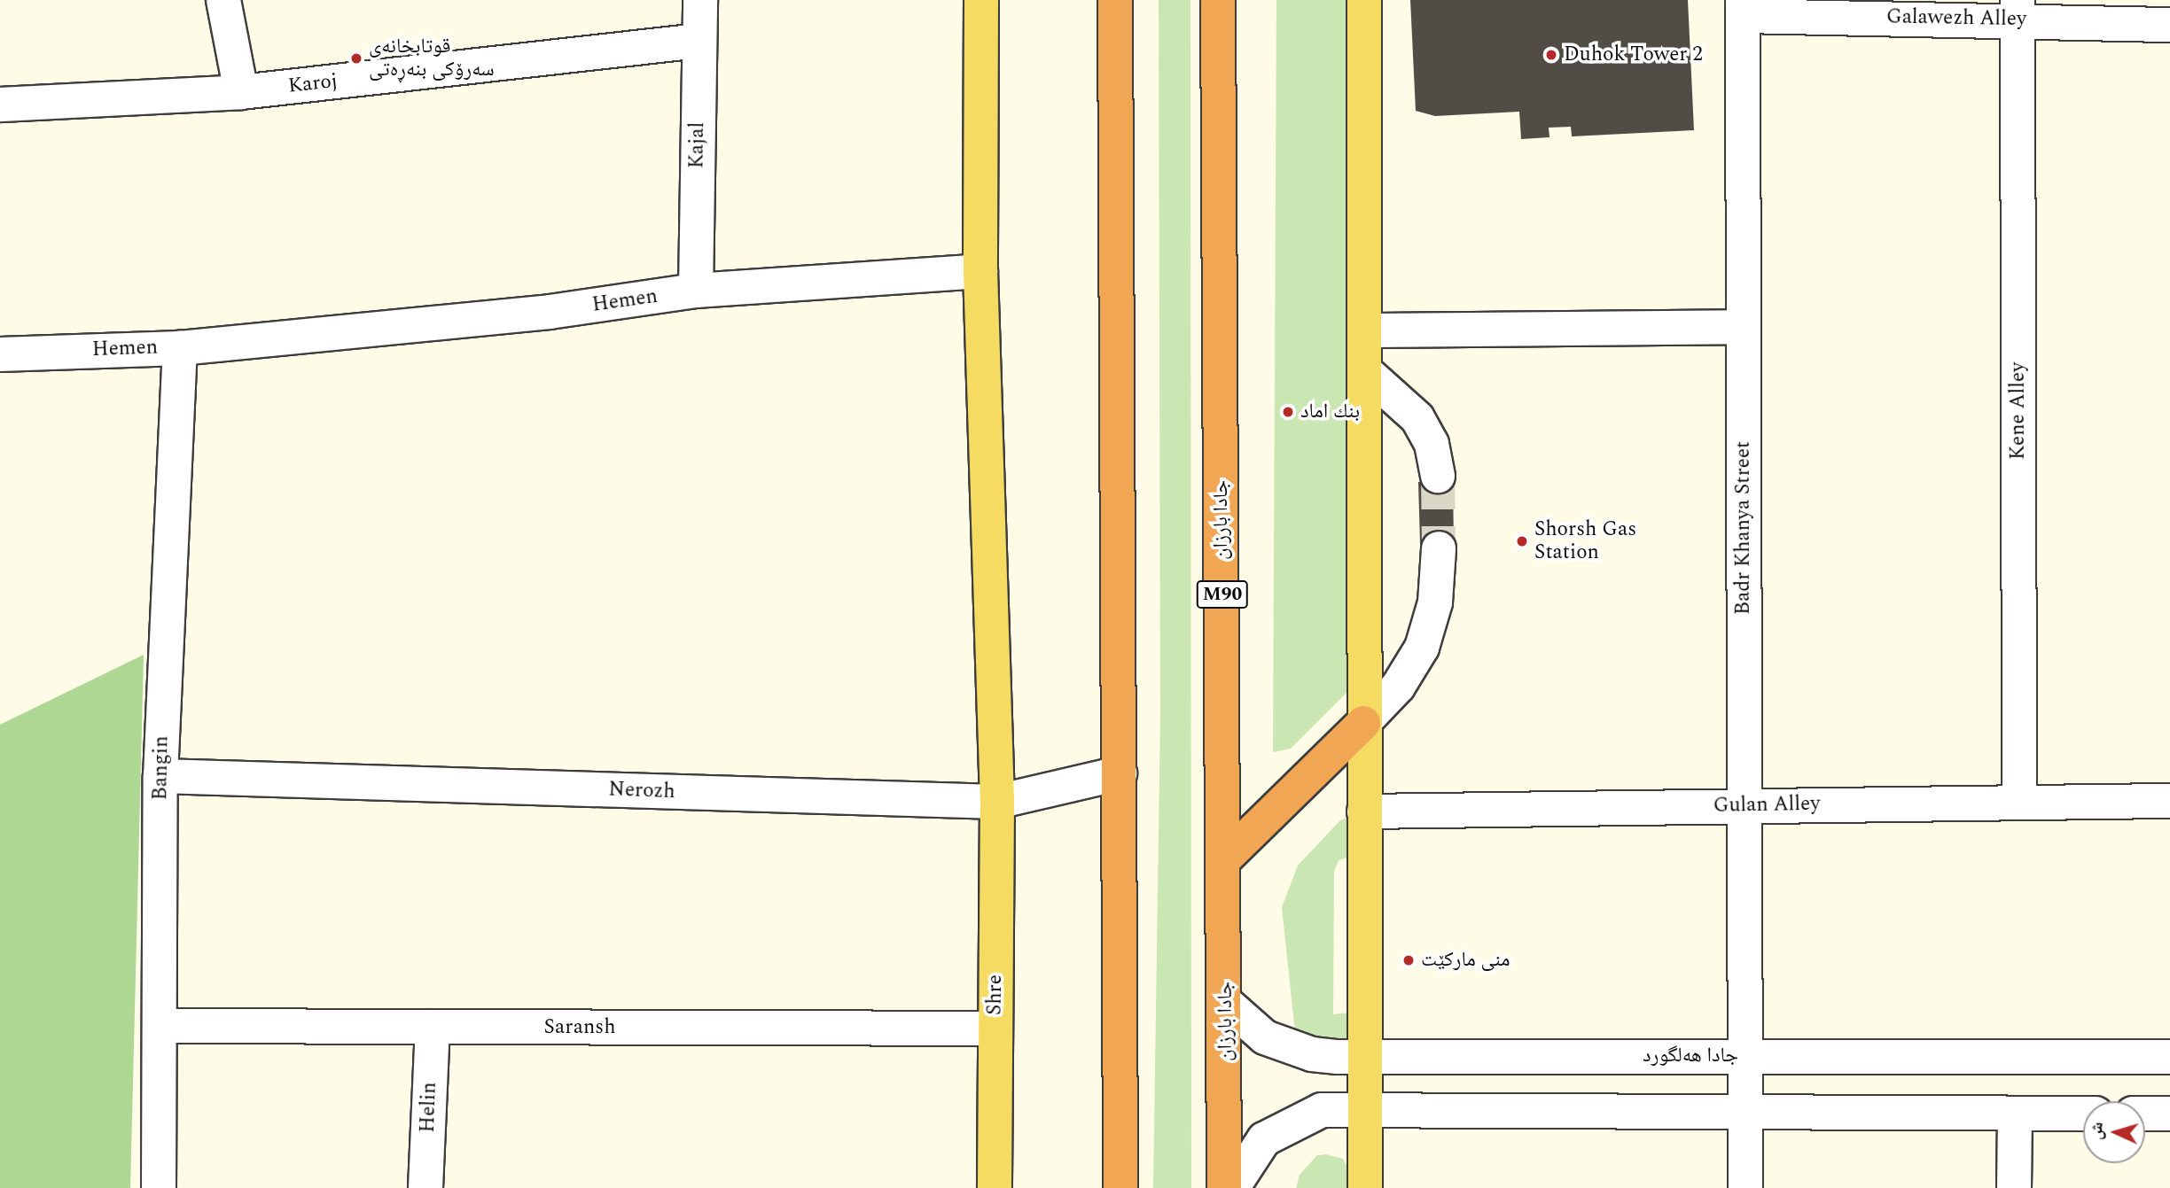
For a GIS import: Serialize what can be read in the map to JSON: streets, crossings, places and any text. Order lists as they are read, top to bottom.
{
  "streets": {
    "highway": ["جادا بارزان", "M90"],
    "main road": ["Shre"],
    "street": [
      "Galawezh Alley",
      "Karoj",
      "Kajal",
      "Hemen",
      "Kene Alley",
      "Badr Khanya Street",
      "Bangin",
      "Nerozh",
      "Gulan Alley",
      "Saransh",
      "جادا هەلگورد",
      "Helin"
    ]
  },
  "crossings": [
    ["Galawezh Alley", "Kene Alley"],
    ["Galawezh Alley", "Badr Khanya Street"],
    ["Karoj", "Kajal"],
    ["Kajal", "Hemen"],
    ["Hemen", "Bangin"],
    ["Hemen", "Shre"],
    ["Kene Alley", "Gulan Alley"],
    ["جادا بارزان", "جادا هەلگورد"],
    ["Badr Khanya Street", "Gulan Alley"],
    ["Badr Khanya Street", "جادا هەلگورد"],
    ["Bangin", "Nerozh"],
    ["Bangin", "Saransh"],
    ["Nerozh", "Shre"],
    ["Shre", "Saransh"],
    ["Saransh", "Helin"]
  ],
  "places": [
    "Duhok Tower 2",
    "قوتابخانەی سەرۆکی بنەڕەتی",
    "بنك اماد",
    "Shorsh Gas Station",
    "منی مارکێت"
  ],
  "north": "left"
}
